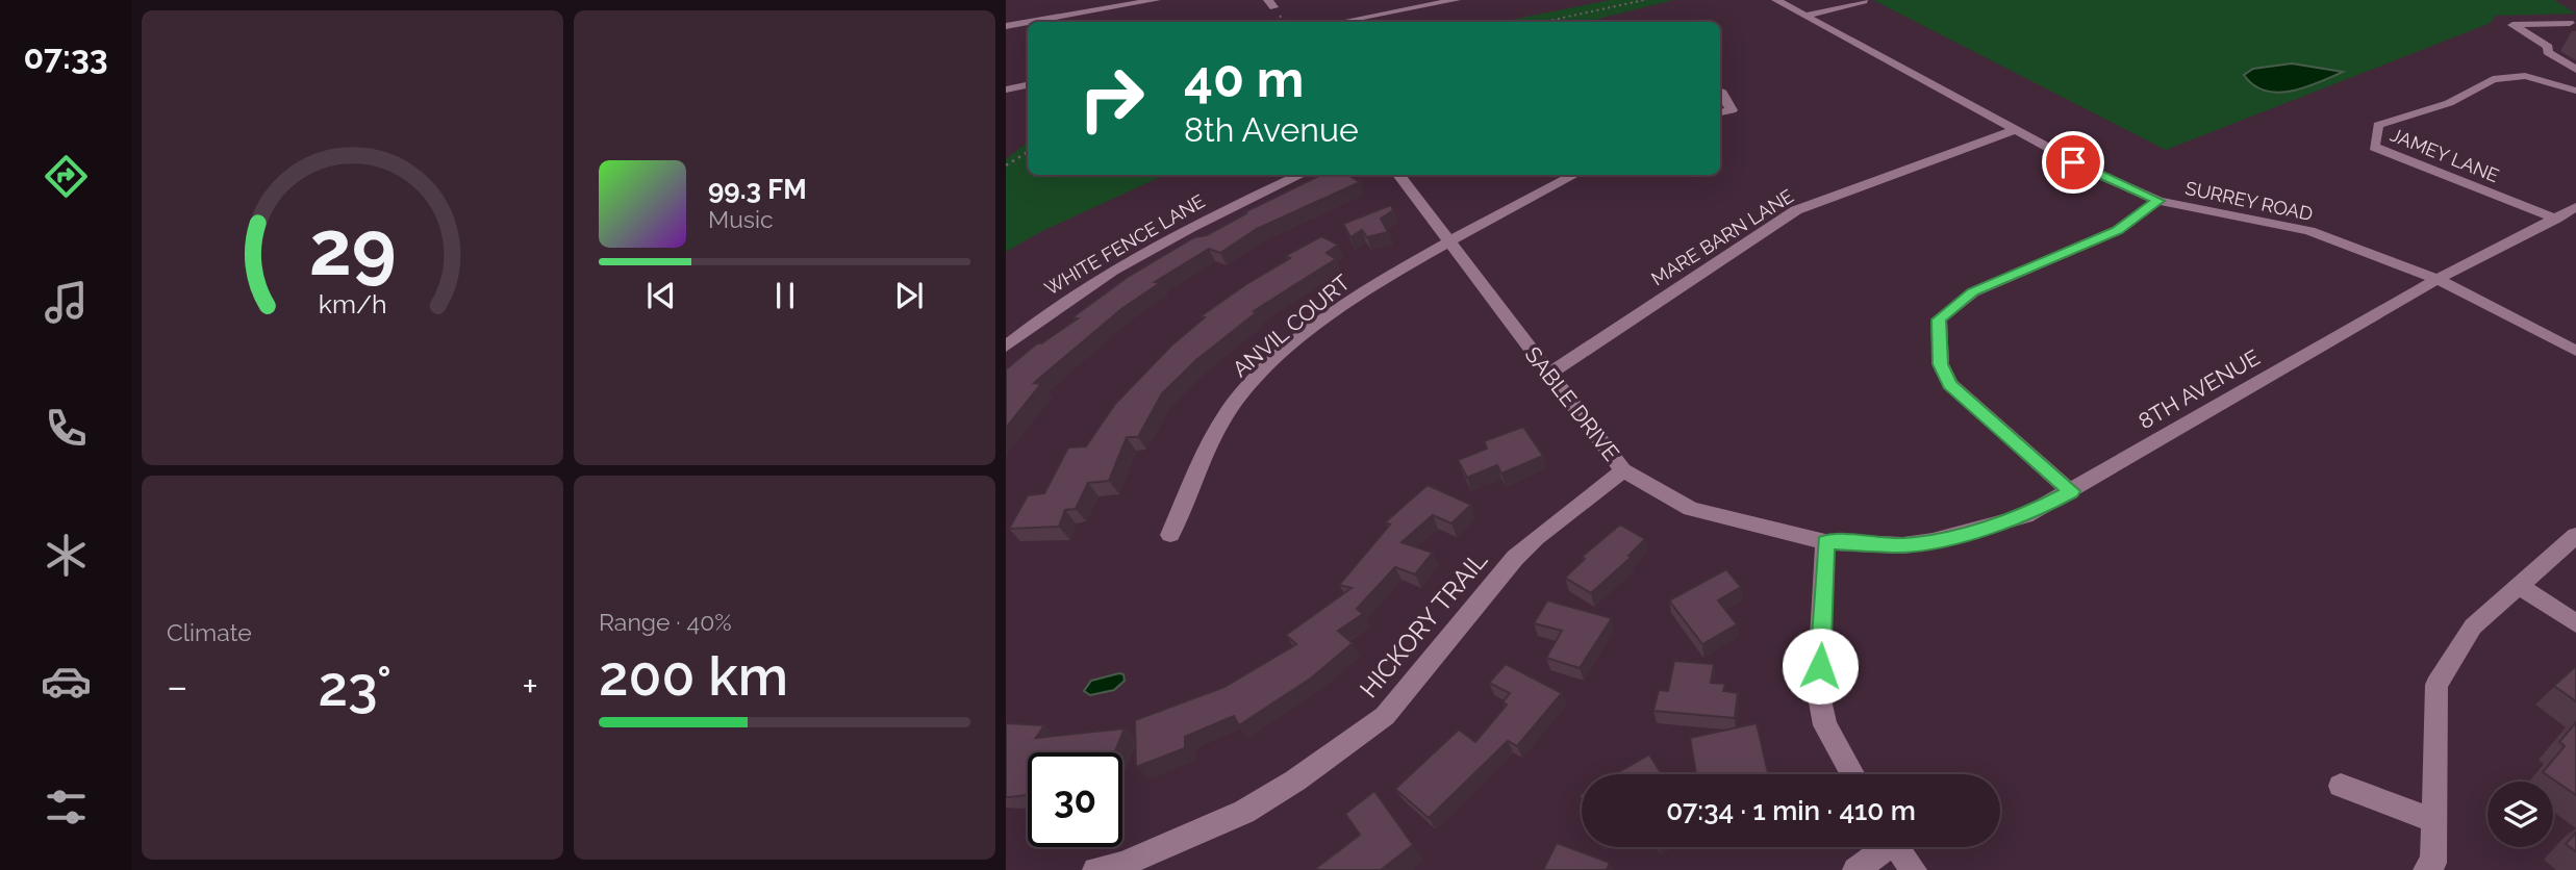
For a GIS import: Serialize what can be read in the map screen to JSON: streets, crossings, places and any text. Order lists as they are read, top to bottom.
{
  "streets": {
    "street": [
      "JAMEY LANE",
      "SURREY ROAD",
      "MARE BARN LANE",
      "WHITE FENCE LANE",
      "ANVIL COURT",
      "8TH AVENUE",
      "SABLE DRIVE",
      "HICKORY TRAIL"
    ]
  },
  "crossings": [
    ["JAMEY LANE", "8TH AVENUE"],
    ["SURREY ROAD", "MARE BARN LANE"],
    ["SURREY ROAD", "8TH AVENUE"],
    ["MARE BARN LANE", "SABLE DRIVE"],
    ["ANVIL COURT", "SABLE DRIVE"],
    ["8TH AVENUE", "SABLE DRIVE"],
    ["SABLE DRIVE", "HICKORY TRAIL"]
  ],
  "page": {
    "tabs": "07:33",
    "turn": ["40 m", "8th Avenue"],
    "song": ["99.3 FM", "Music"],
    "tile": [
      "Climate",
      ["Range · 40%", "200 km"]
    ],
    "heat": ["−", "23°", "+"],
    "limit": "30",
    "trip": "07:34 · 1 min · 410 m",
    "gauge": ["29", "km/h"]
  }
}
